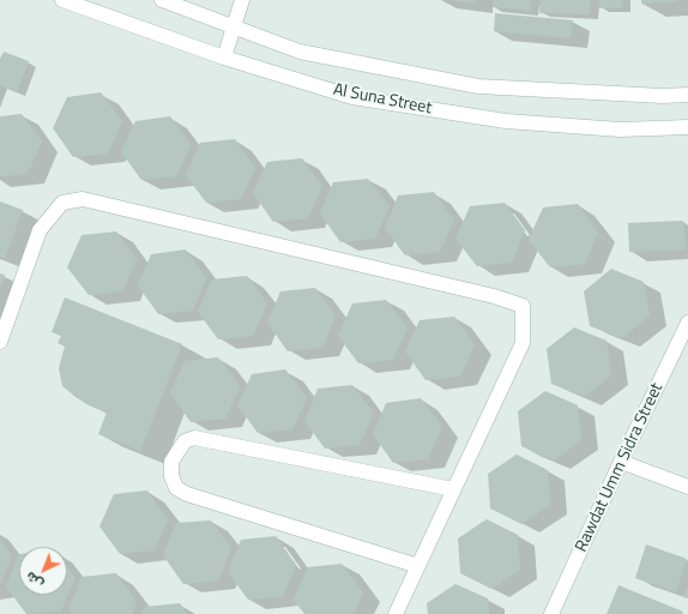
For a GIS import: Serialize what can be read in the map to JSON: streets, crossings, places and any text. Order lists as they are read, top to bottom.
{
  "streets": {
    "street": ["Al Suna Street", "Rawdat Umm Sidra Street"]
  },
  "north": "bottom left"
}
